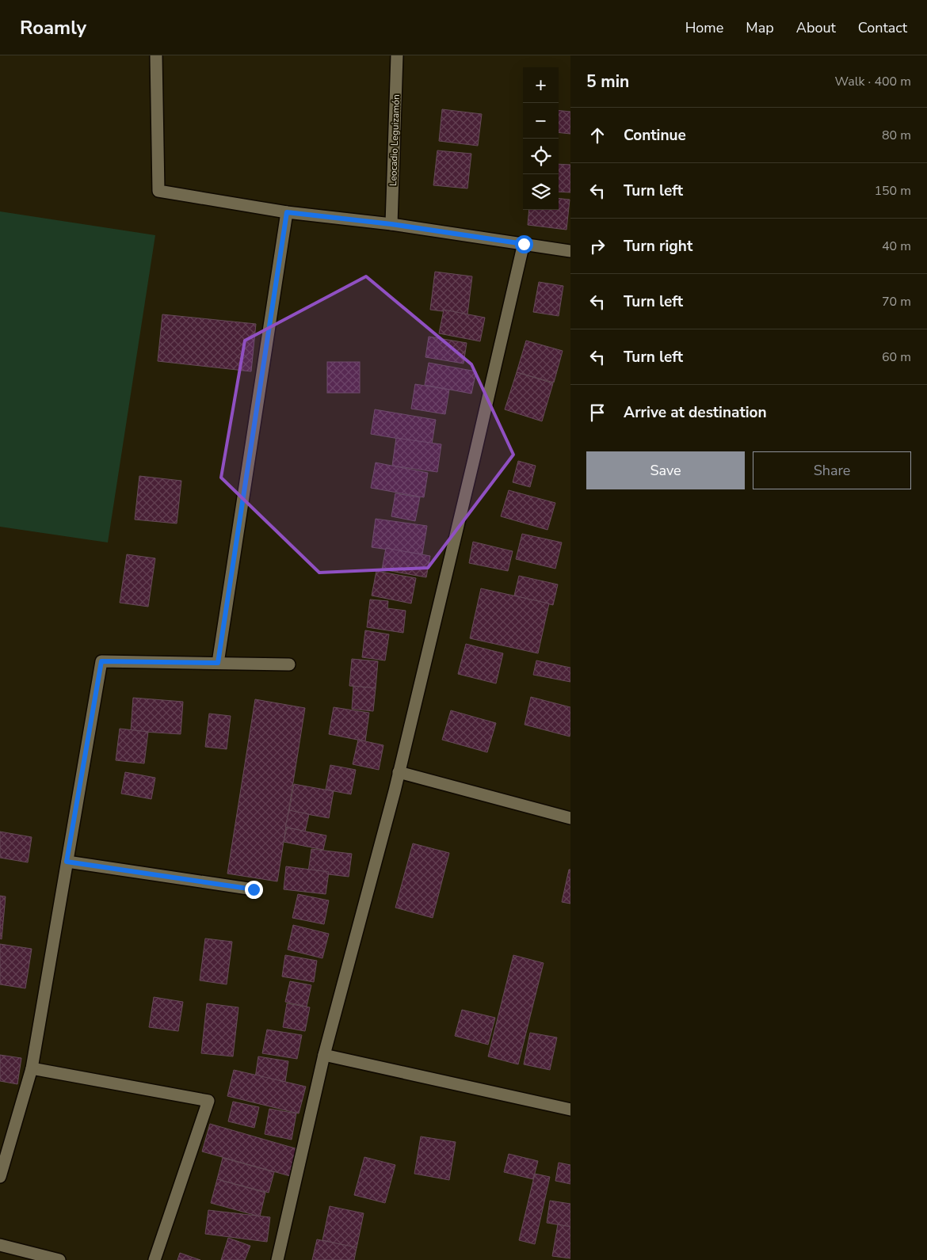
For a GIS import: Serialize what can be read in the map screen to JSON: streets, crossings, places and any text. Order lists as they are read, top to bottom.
{
  "streets": {
    "street": ["Leocadio Leguizamón"]
  },
  "page": {
    "header": "Roamly",
    "nav": [
      "Home",
      "Map",
      "About",
      "Contact"
    ],
    "heading": ["5 min", "Walk · 400 m"],
    "map_buttons": ["+", "−"],
    "list": [
      ["Continue", "80 m"],
      ["Turn left", "150 m"],
      ["Turn right", "40 m"],
      ["Turn left", "70 m"],
      ["Turn left", "60 m"],
      "Arrive at destination"
    ],
    "buttons": ["Save", "Share"]
  }
}
